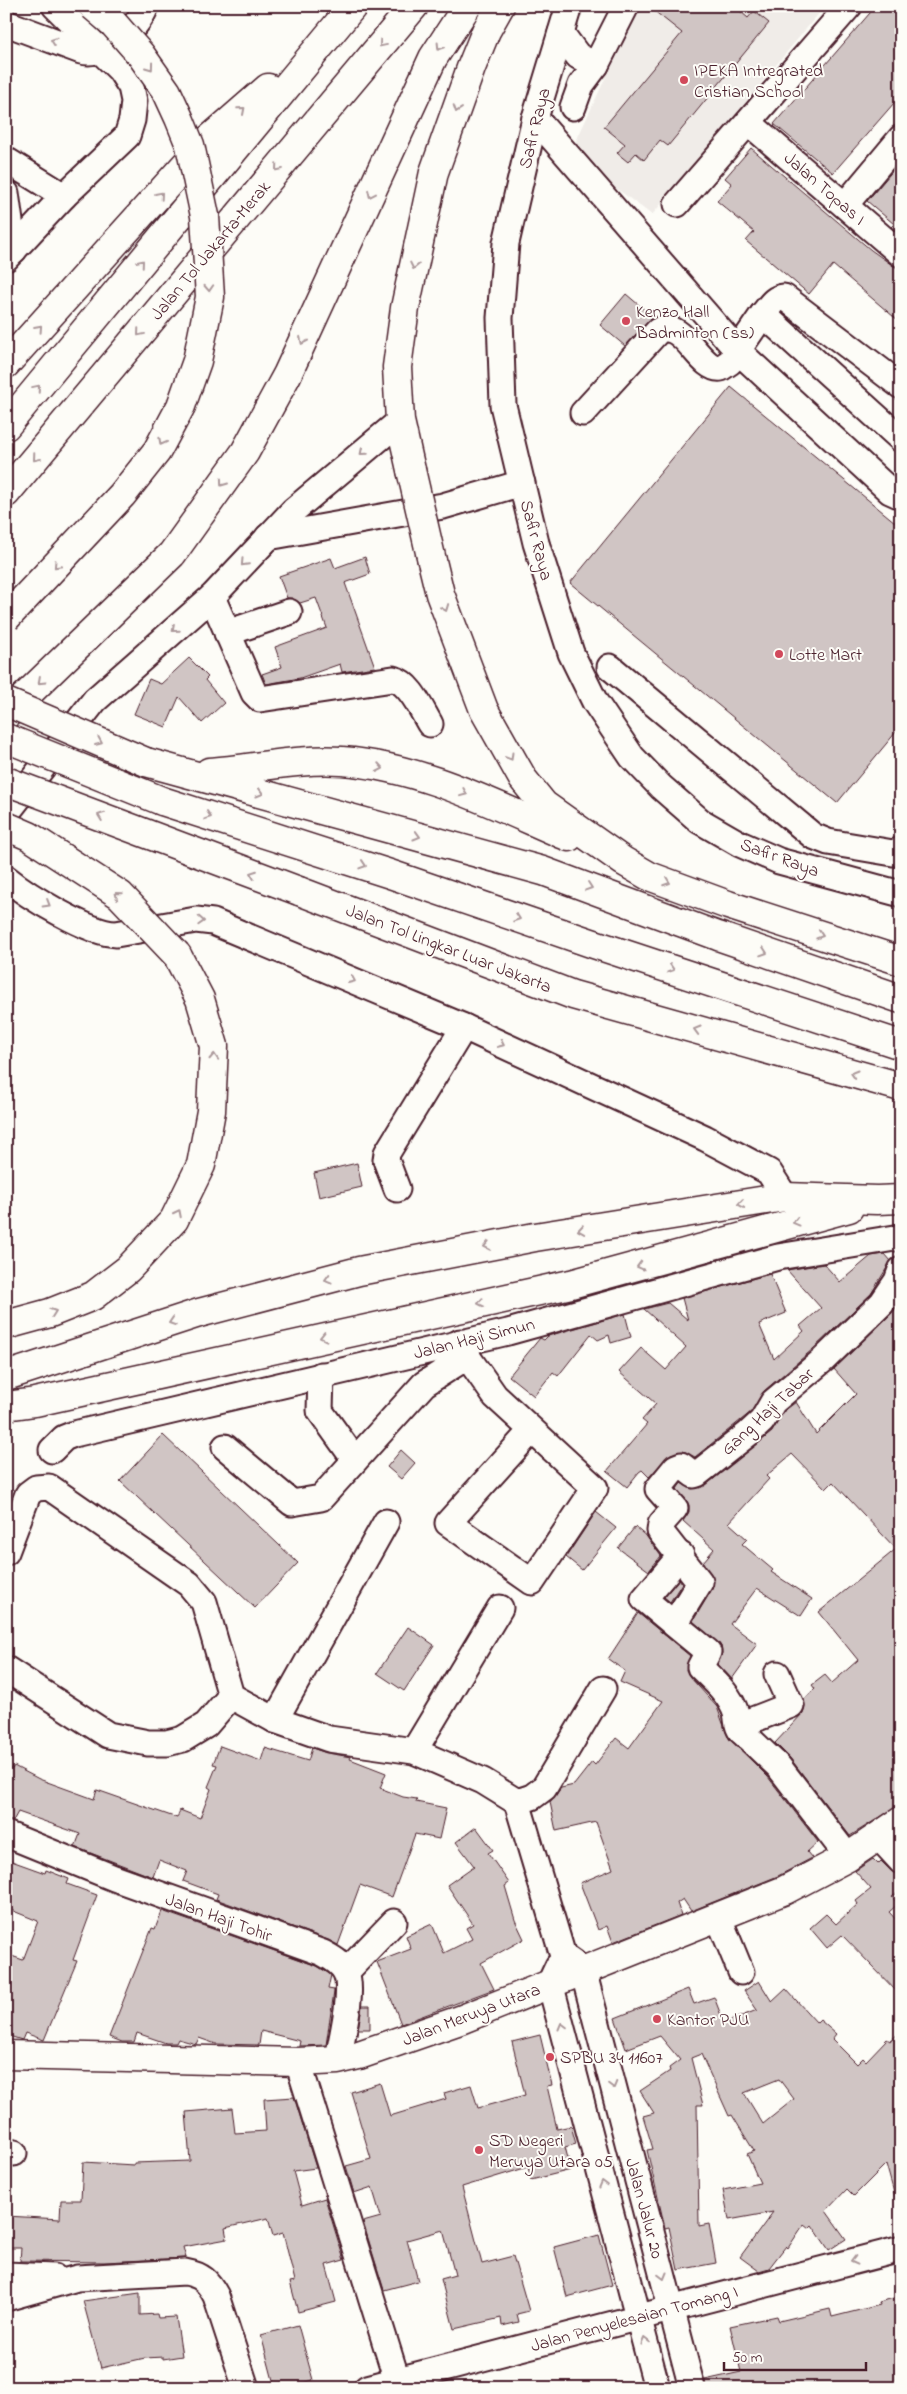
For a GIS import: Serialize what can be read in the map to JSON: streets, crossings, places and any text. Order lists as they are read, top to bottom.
{
  "streets": {
    "main road": ["Jalan Tol Jakarta–Merak", "Jalan Tol Lingkar Luar Jakarta", "Jalan Meruya Utara"],
    "street": [
      "Safir Raya",
      "Jalan Topas I",
      "Jalan Haji Simun",
      "Gang Haji Tabar",
      "Jalan Haji Tohir",
      "Jalan Jalur 20",
      "Jalan Penyelesaian Tomang I"
    ]
  },
  "crossings": [
    ["Jalan Meruya Utara", "Jalan Jalur 20"],
    ["Jalan Jalur 20", "Jalan Penyelesaian Tomang I"]
  ],
  "one_way": ["Jalan Penyelesaian Tomang I"],
  "places": [
    "IPEKA Intregrated Cristian School",
    "Kenzo Hall Badminton (ss)",
    "Lotte Mart",
    "Kantor PJU",
    "SPBU 34 11607",
    "SD Negeri Meruya Utara 05"
  ],
  "scale_bar": "50 m"
}
